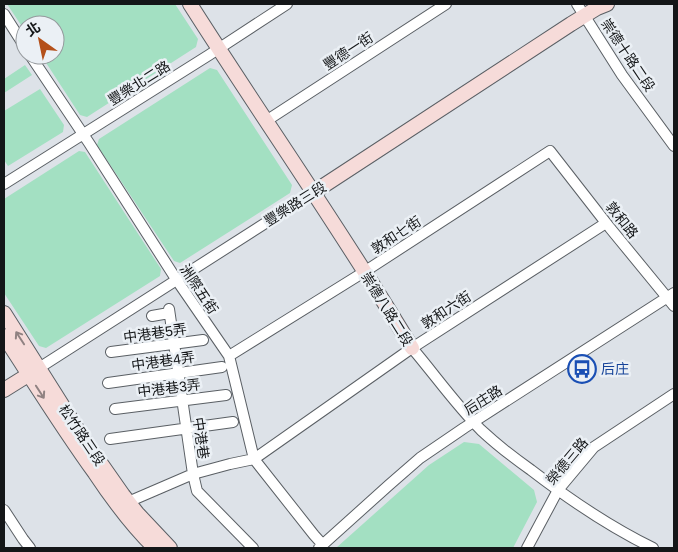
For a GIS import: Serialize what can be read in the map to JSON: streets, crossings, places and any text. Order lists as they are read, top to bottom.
{
  "streets": {
    "street": [
      "豐德一街",
      "崇德十路二段",
      "豐樂北二路",
      "豐樂路三段",
      "敦和路",
      "敦和七街",
      "洲際五街",
      "崇德八路二段",
      "敦和六街",
      "中港巷5弄",
      "中港巷4弄",
      "中港巷3弄",
      "后庄路",
      "松竹路三段",
      "中港巷",
      "榮德三路"
    ]
  },
  "crossings": [
    ["豐德一街", "崇德八路二段"],
    ["崇德十路二段", "豐樂路三段"],
    ["豐樂北二路", "洲際五街"],
    ["豐樂北二路", "崇德八路二段"],
    ["豐樂路三段", "洲際五街"],
    ["豐樂路三段", "崇德八路二段"],
    ["豐樂路三段", "松竹路三段"],
    ["敦和路", "敦和七街"],
    ["敦和路", "敦和六街"],
    ["敦和路", "后庄路"],
    ["敦和七街", "洲際五街"],
    ["敦和七街", "崇德八路二段"],
    ["洲際五街", "敦和六街"],
    ["洲際五街", "后庄路"],
    ["崇德八路二段", "敦和六街"],
    ["崇德八路二段", "后庄路"],
    ["崇德八路二段", "榮德三路"],
    ["中港巷5弄", "中港巷"],
    ["中港巷4弄", "中港巷"],
    ["中港巷3弄", "中港巷"]
  ],
  "places": {
    "bus stop": ["后庄"]
  },
  "north": "top left"
}
